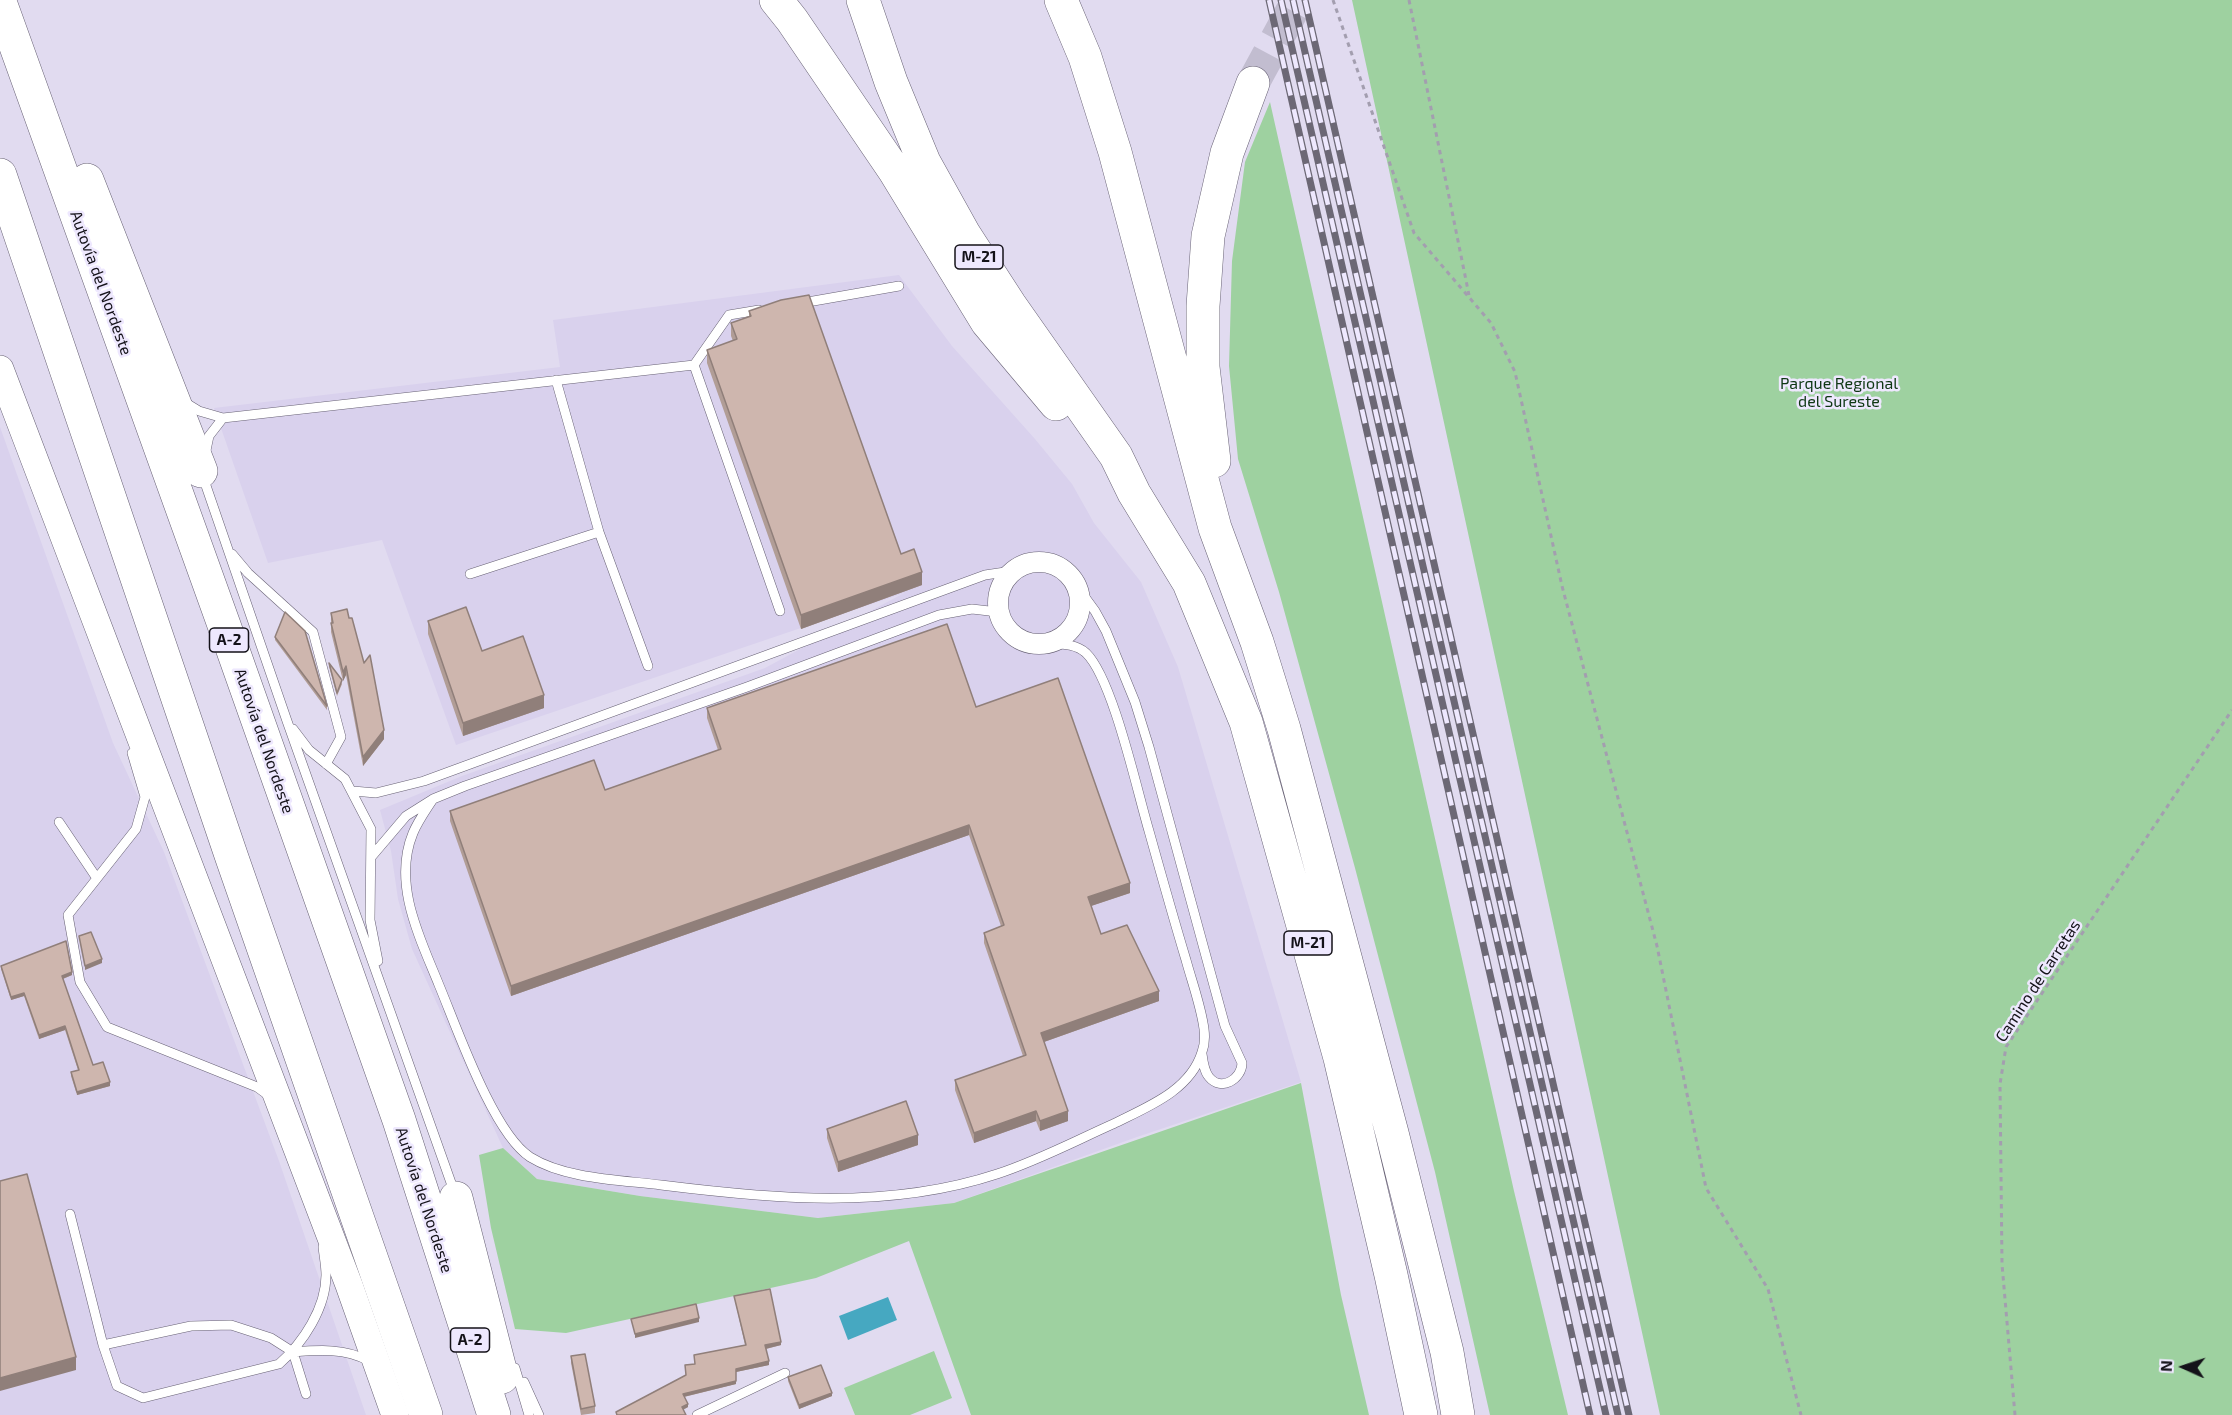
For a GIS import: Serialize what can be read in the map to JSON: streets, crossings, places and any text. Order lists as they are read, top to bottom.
{
  "streets": {
    "highway": ["M-21", "Autovía del Nordeste", "A-2"],
    "path": ["Camino de Carretas"]
  },
  "parks": ["Parque Regional del Sureste"],
  "north": "left"
}
